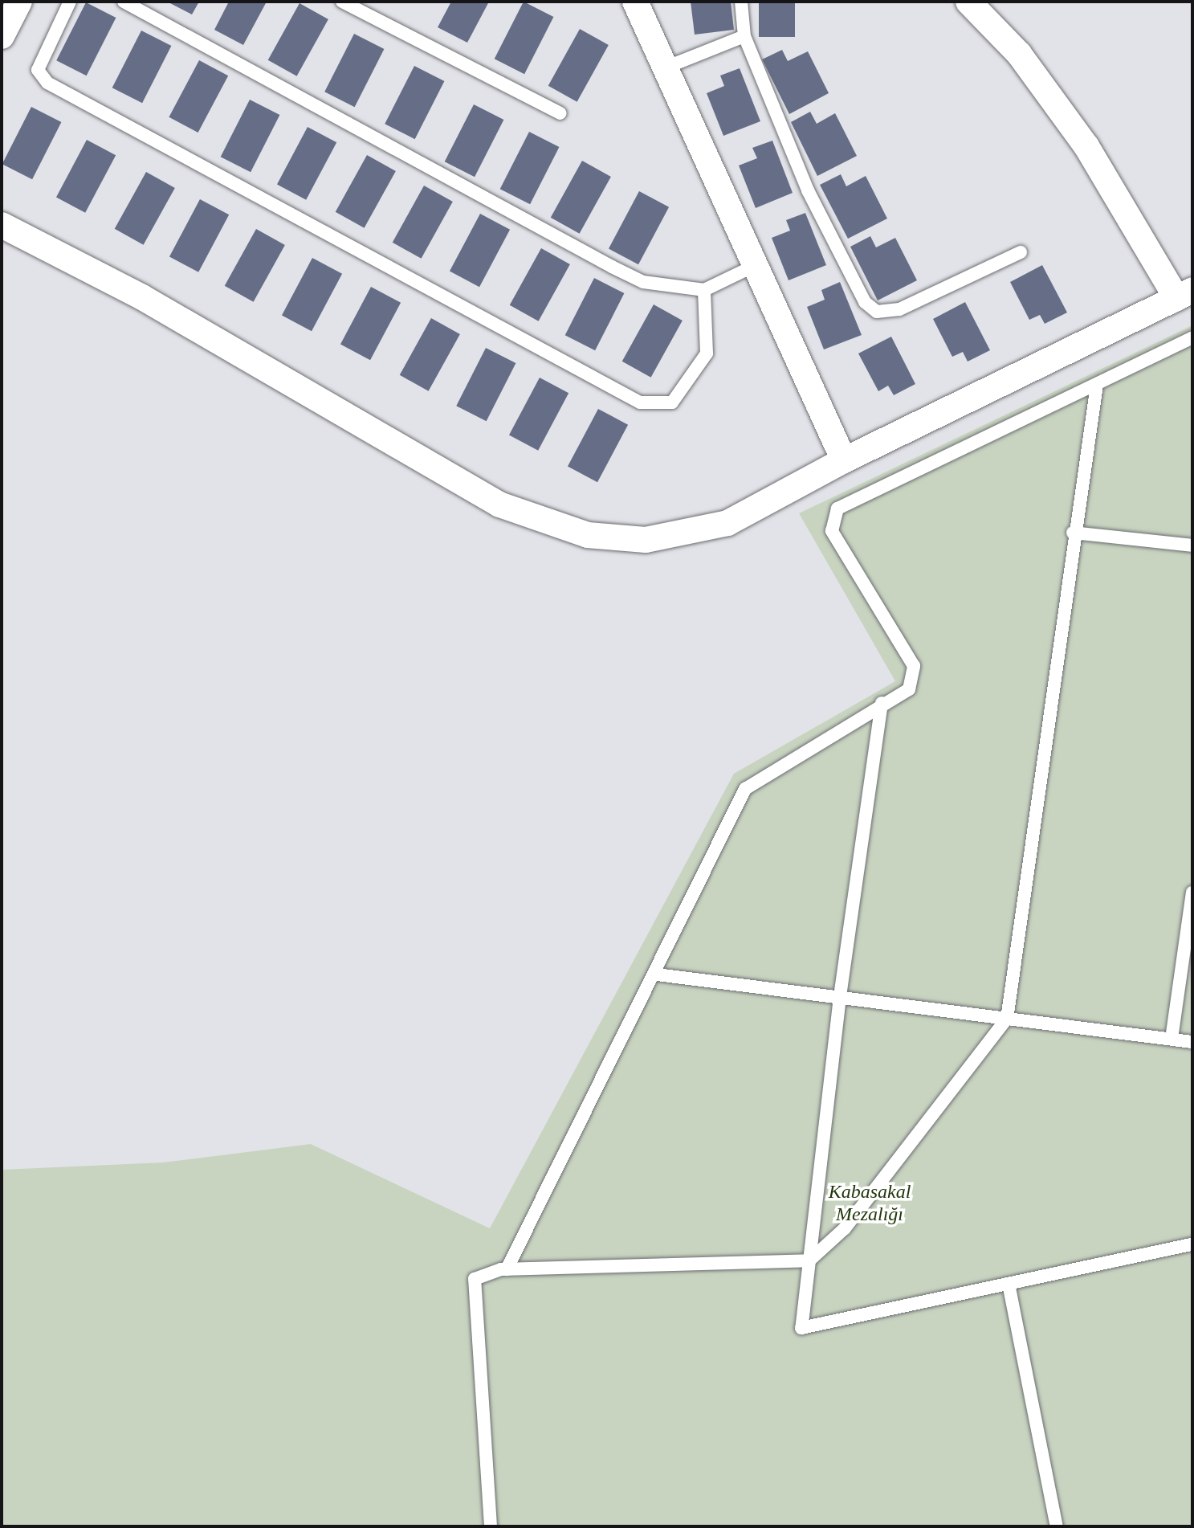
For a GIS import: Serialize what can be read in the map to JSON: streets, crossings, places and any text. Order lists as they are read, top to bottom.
{
  "parks": ["Kabasakal Mezalığı"]
}
